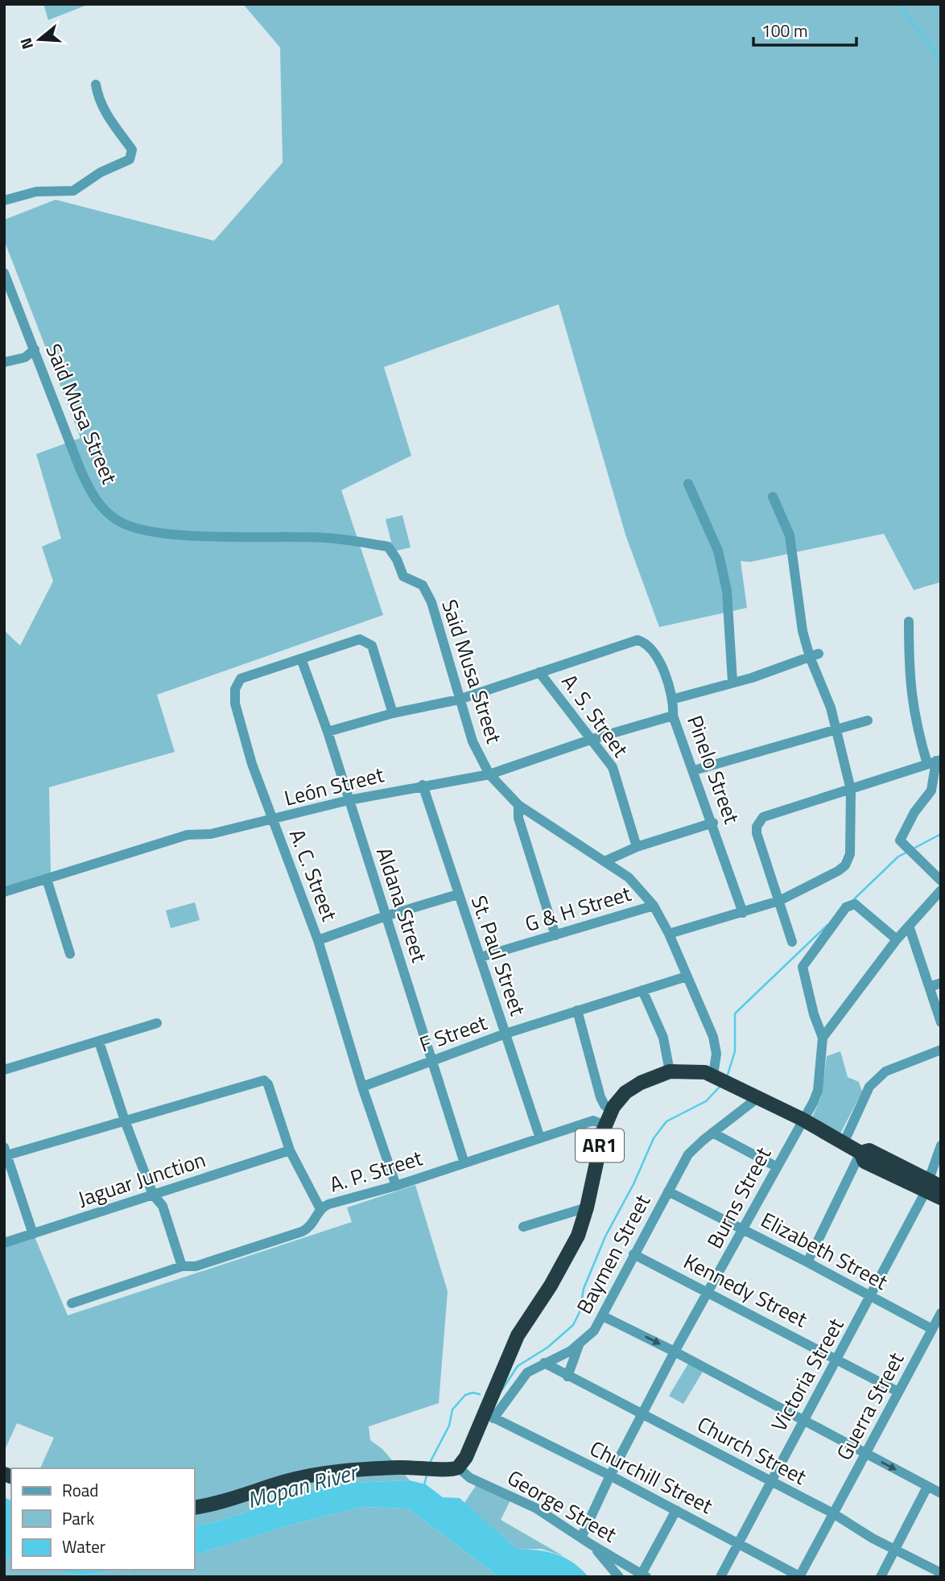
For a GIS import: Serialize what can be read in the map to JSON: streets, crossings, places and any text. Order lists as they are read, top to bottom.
{
  "streets": {
    "highway": ["AR1"],
    "street": [
      "Said Musa Street",
      "A. S. Street",
      "Pinelo Street",
      "León Street",
      "A. C. Street",
      "Aldana Street",
      "G & H Street",
      "St. Paul Street",
      "F Street",
      "A. P. Street",
      "Jaguar Junction",
      "Burns Street",
      "Elizabeth Street",
      "Baymen Street",
      "Kennedy Street",
      "Victoria Street",
      "Guerra Street",
      "Church Street",
      "Churchill Street",
      "George Street"
    ]
  },
  "crossings": [
    ["Said Musa Street", "León Street"],
    ["Said Musa Street", "G & H Street"],
    ["Said Musa Street", "F Street"],
    ["Said Musa Street", "AR1"],
    ["A. S. Street", "Pinelo Street"],
    ["A. S. Street", "León Street"],
    ["Pinelo Street", "León Street"],
    ["León Street", "A. C. Street"],
    ["León Street", "Aldana Street"],
    ["León Street", "St. Paul Street"],
    ["A. C. Street", "Aldana Street"],
    ["A. C. Street", "F Street"],
    ["A. C. Street", "A. P. Street"],
    ["Aldana Street", "F Street"],
    ["Aldana Street", "A. P. Street"],
    ["G & H Street", "St. Paul Street"],
    ["St. Paul Street", "F Street"],
    ["St. Paul Street", "A. P. Street"],
    ["AR1", "A. P. Street"],
    ["AR1", "Burns Street"],
    ["AR1", "Baymen Street"],
    ["AR1", "Victoria Street"],
    ["AR1", "Churchill Street"],
    ["AR1", "George Street"],
    ["Burns Street", "Elizabeth Street"],
    ["Burns Street", "Kennedy Street"],
    ["Burns Street", "Church Street"],
    ["Burns Street", "Churchill Street"],
    ["Burns Street", "George Street"],
    ["Elizabeth Street", "Baymen Street"],
    ["Elizabeth Street", "Victoria Street"],
    ["Elizabeth Street", "Guerra Street"],
    ["Baymen Street", "Kennedy Street"],
    ["Baymen Street", "Church Street"],
    ["Baymen Street", "Churchill Street"],
    ["Kennedy Street", "Victoria Street"],
    ["Kennedy Street", "Guerra Street"],
    ["Victoria Street", "Church Street"],
    ["Victoria Street", "Churchill Street"],
    ["Guerra Street", "Church Street"],
    ["Guerra Street", "Churchill Street"]
  ],
  "water": ["Mopan River"],
  "legend": ["Road", "Park", "Water"],
  "scale_bar": "100 m",
  "north": "left"
}
